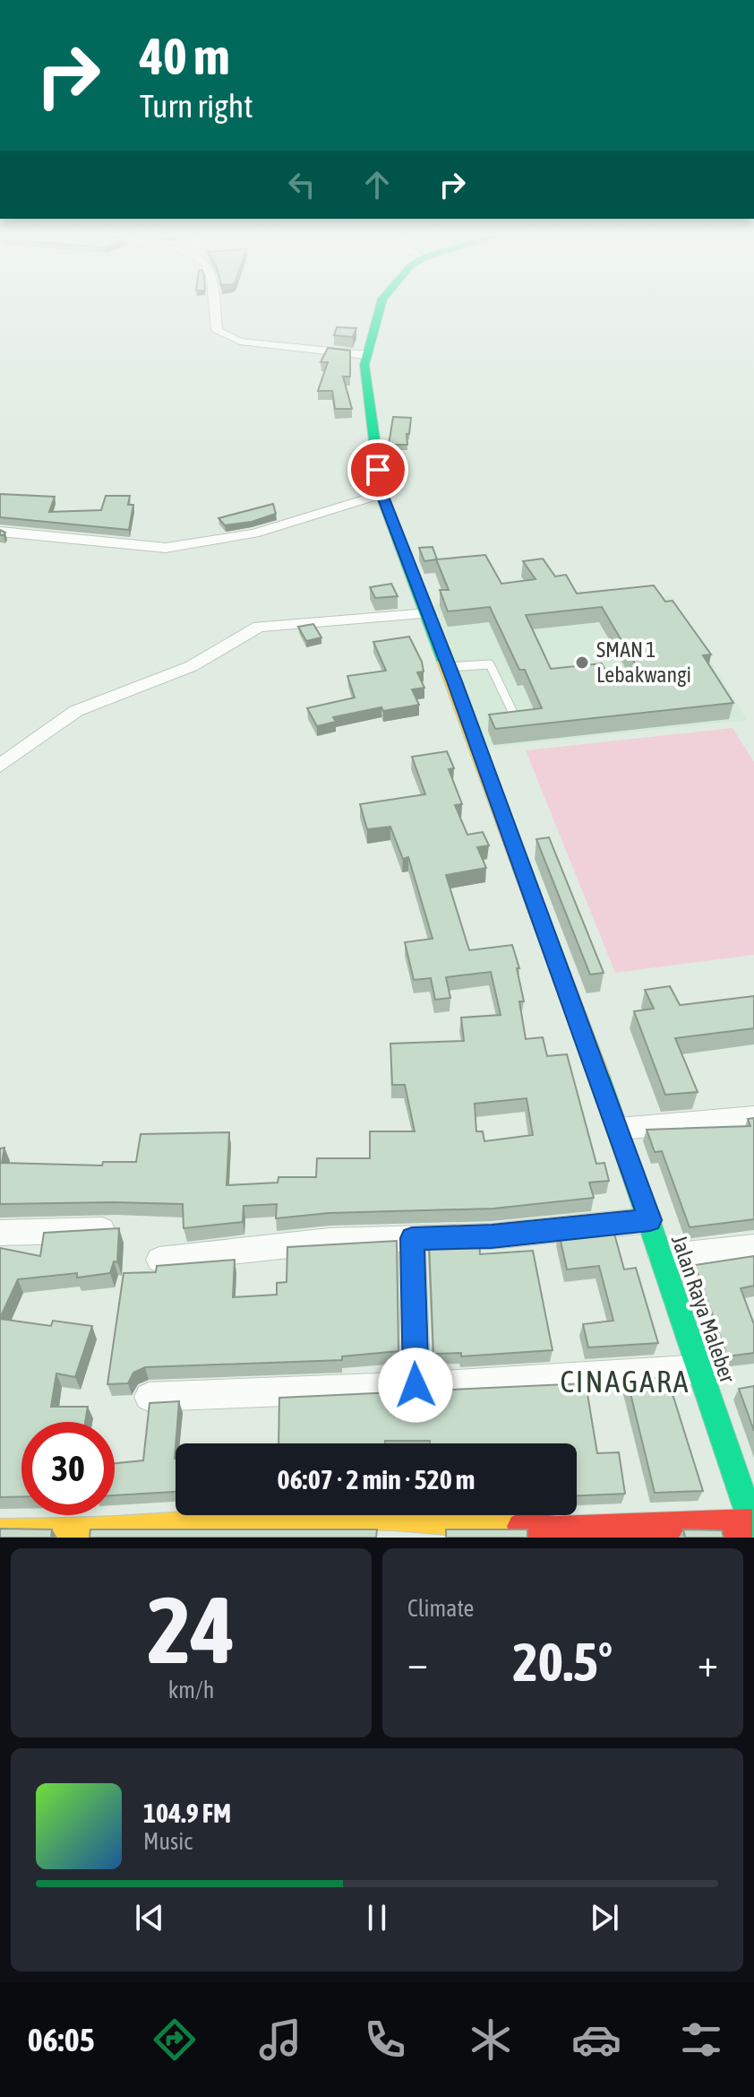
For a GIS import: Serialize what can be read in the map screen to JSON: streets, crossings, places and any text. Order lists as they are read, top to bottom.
{
  "streets": {
    "street": ["Jalan Raya Maleber"]
  },
  "districts": ["CINAGARA"],
  "places": ["SMAN 1 Lebakwangi"],
  "page": {
    "turn": ["40 m", "Turn right"],
    "limit": "30",
    "trip": "06:07 · 2 min · 520 m",
    "tile": [
      ["24", "km/h"],
      "Climate"
    ],
    "heat": ["−", "20.5°", "+"],
    "song": ["104.9 FM", "Music"],
    "tabs": "06:05"
  }
}
